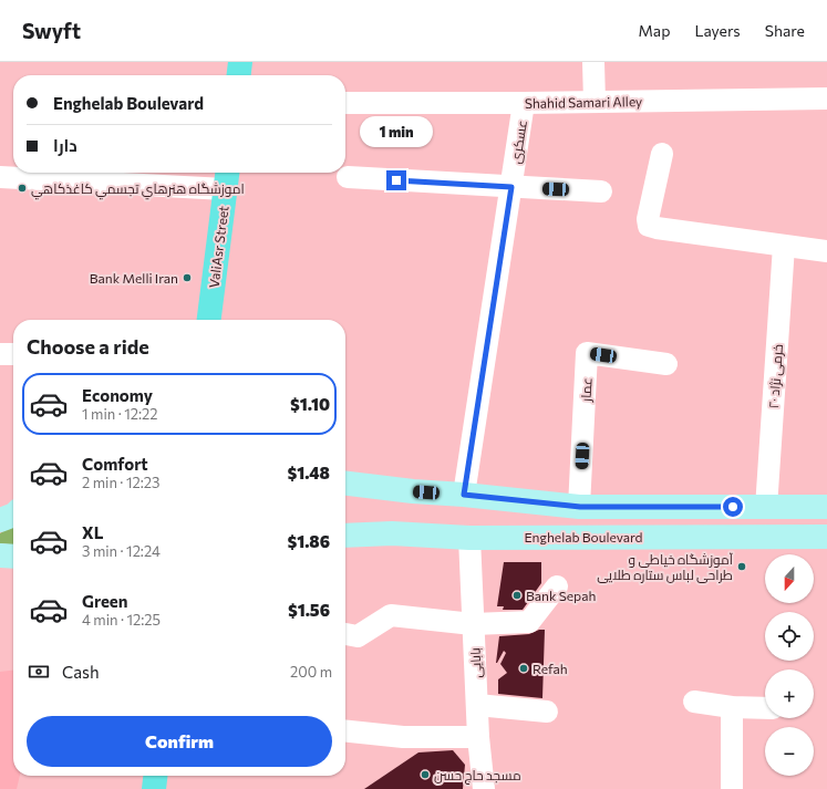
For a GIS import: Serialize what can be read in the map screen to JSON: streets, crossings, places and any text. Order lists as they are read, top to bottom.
{
  "streets": {
    "main road": ["ValiAsr Street", "Enghelab Boulevard"],
    "street": [
      "Shahid Samari Alley",
      "عسکری",
      "خرمی نژاد ۲۰",
      "عمار",
      "بابایی"
    ]
  },
  "crossings": [
    ["Shahid Samari Alley", "عسکری"],
    ["Enghelab Boulevard", "بابایی"]
  ],
  "places": [
    "اموزشگاه هنرهاي تجسمي كاغذكاهي",
    "Bank Melli Iran",
    "آموزشگاه خیاطی و طراحی لباس ستاره طلایی",
    "Bank Sepah",
    "Refah",
    "مسجد حاج حسن"
  ],
  "north": "bottom",
  "page": {
    "header": "Swyft",
    "nav": ["Map", "Layers", "Share"],
    "banner": ["Enghelab Boulevard", "دارا"],
    "bubble": "1 min",
    "heading": "Choose a ride",
    "list": [
      {
        "name": "Economy",
        "note": "1 min · 12:22",
        "value": "$1.10"
      },
      {
        "name": "Comfort",
        "note": "2 min · 12:23",
        "value": "$1.48"
      },
      {
        "name": "XL",
        "note": "3 min · 12:24",
        "value": "$1.86"
      },
      {
        "name": "Green",
        "note": "4 min · 12:25",
        "value": "$1.56"
      }
    ],
    "map_buttons": ["+", "−"],
    "pay": ["Cash", "200 m"],
    "buttons": "Confirm"
  }
}
